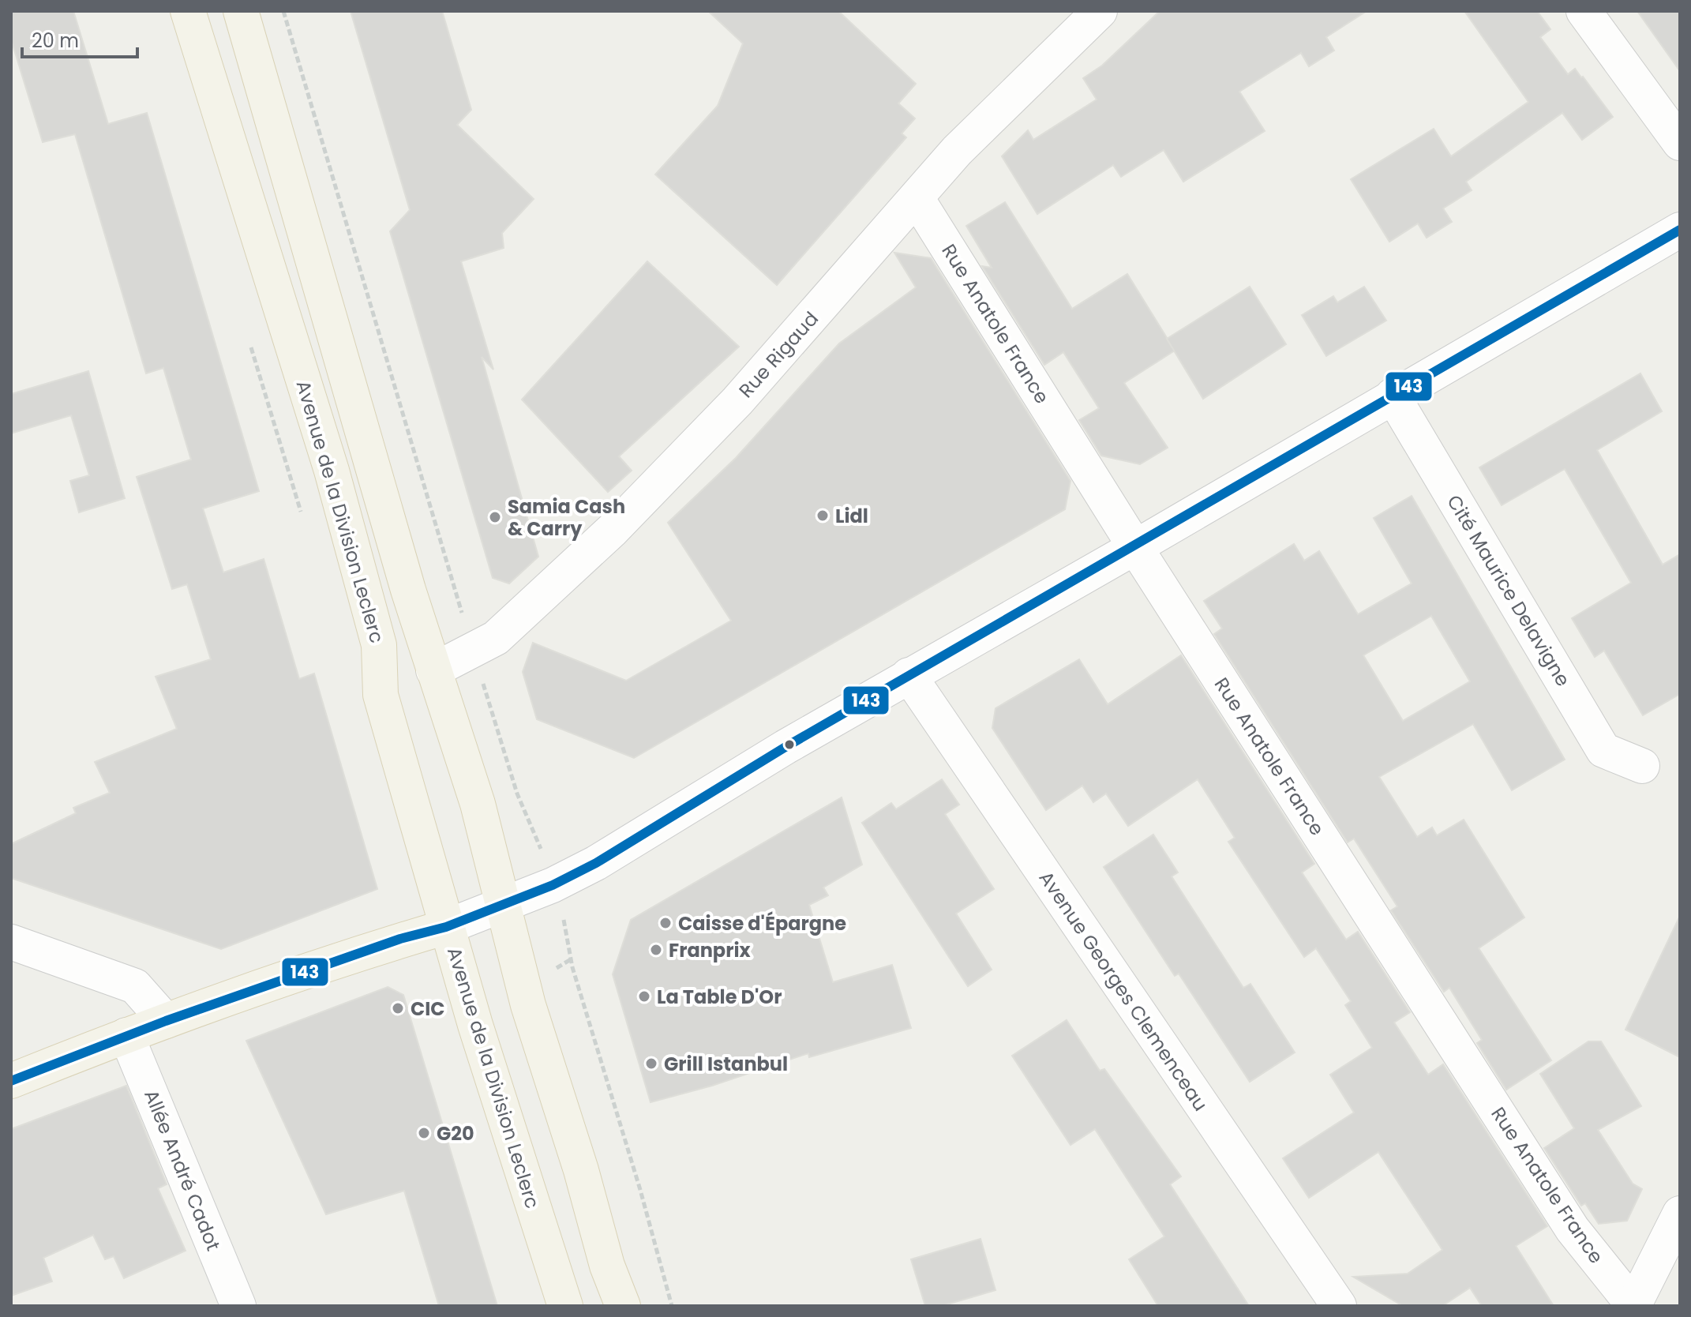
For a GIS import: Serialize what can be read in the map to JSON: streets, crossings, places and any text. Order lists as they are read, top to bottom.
{
  "streets": {
    "main road": ["Avenue de la Division Leclerc"],
    "street": [
      "Rue Anatole France",
      "Rue Rigaud",
      "Cité Maurice Delavigne",
      "Avenue Georges Clemenceau",
      "Allée André Cadot"
    ]
  },
  "crossings": [
    ["Rue Anatole France", "Rue Rigaud"]
  ],
  "places": [
    "Lidl",
    "Samia Cash & Carry",
    "Caisse d'Épargne",
    "Franprix",
    "La Table D'Or",
    "CIC",
    "Grill Istanbul",
    "G20"
  ],
  "lines": ["transit line 143"],
  "scale_bar": "20 m"
}
